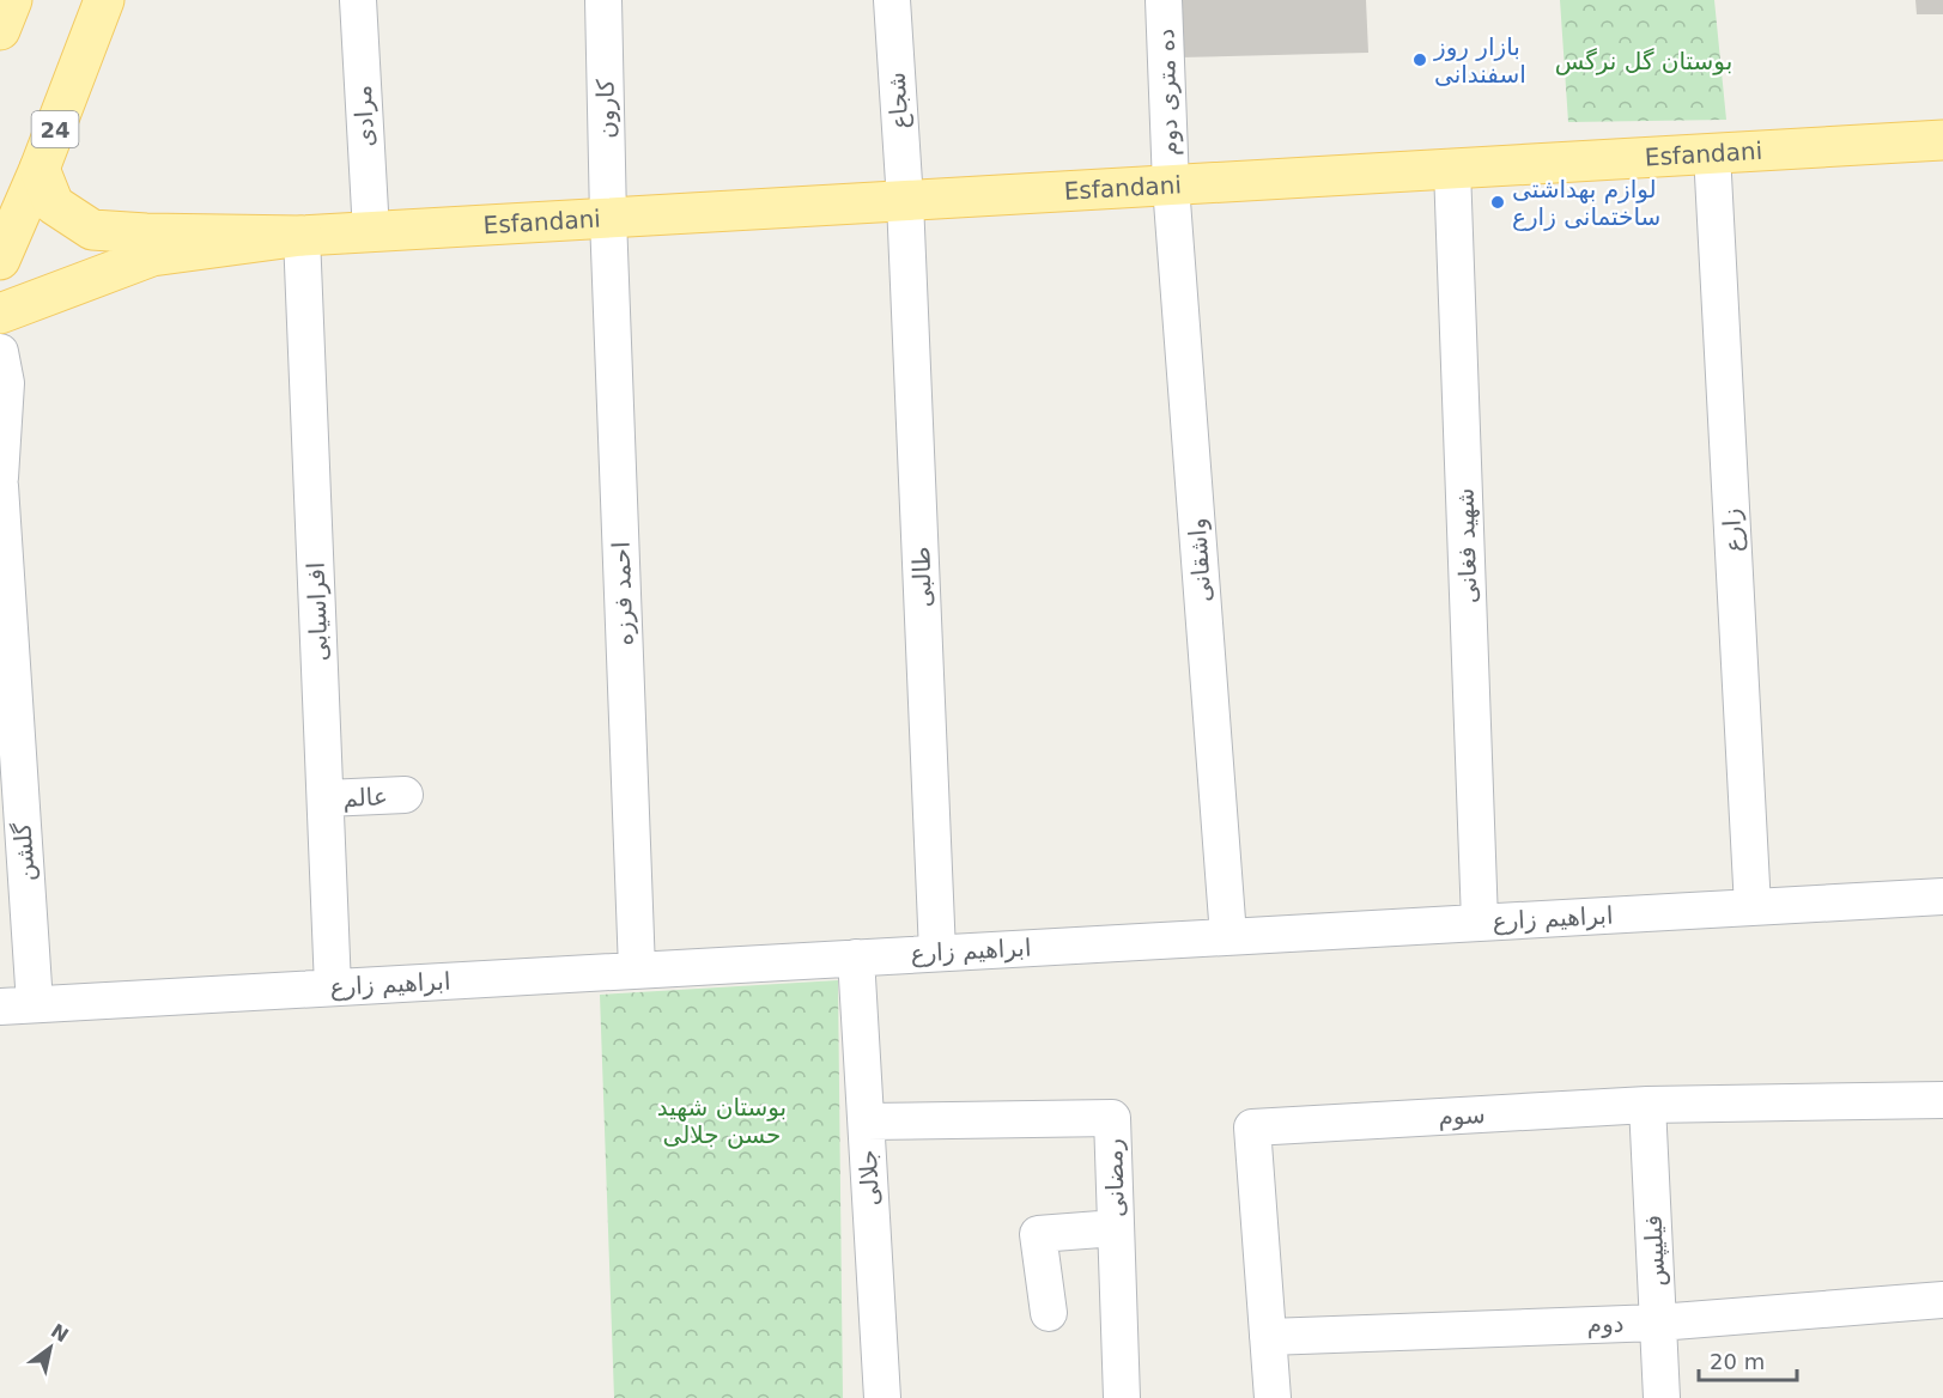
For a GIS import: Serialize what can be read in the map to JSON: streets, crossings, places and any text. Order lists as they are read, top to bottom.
{
  "streets": {
    "main road": ["24", "Esfandani"],
    "street": [
      "ده متری دوم",
      "شجاع",
      "کارون",
      "مرادی",
      "زارع",
      "شهید فغانی",
      "واشقانی",
      "طالبی",
      "احمد فرزه",
      "افراسیابی",
      "عالم",
      "گلشن",
      "ابراهیم زارع",
      "سوم",
      "جلالی",
      "رمضانی",
      "فیلیپس",
      "دوم"
    ]
  },
  "crossings": [
    ["ده متری دوم", "Esfandani"],
    ["ده متری دوم", "واشقانی"],
    ["شجاع", "Esfandani"],
    ["شجاع", "طالبی"],
    ["کارون", "Esfandani"],
    ["کارون", "احمد فرزه"],
    ["مرادی", "Esfandani"],
    ["Esfandani", "زارع"],
    ["Esfandani", "شهید فغانی"],
    ["Esfandani", "واشقانی"],
    ["Esfandani", "طالبی"],
    ["Esfandani", "احمد فرزه"],
    ["Esfandani", "افراسیابی"],
    ["زارع", "ابراهیم زارع"],
    ["شهید فغانی", "ابراهیم زارع"],
    ["واشقانی", "ابراهیم زارع"],
    ["طالبی", "ابراهیم زارع"],
    ["احمد فرزه", "ابراهیم زارع"],
    ["افراسیابی", "عالم"],
    ["افراسیابی", "ابراهیم زارع"],
    ["گلشن", "ابراهیم زارع"],
    ["ابراهیم زارع", "جلالی"],
    ["سوم", "فیلیپس"],
    ["سوم", "دوم"],
    ["جلالی", "رمضانی"],
    ["فیلیپس", "دوم"]
  ],
  "parks": ["بوستان گل نرگس", "بوستان شهید حسن جلالی"],
  "places": ["بازار روز اسفندانی", "لوازم بهداشتی ساختمانی زارع"],
  "scale_bar": "20 m",
  "north": "top right"
}
